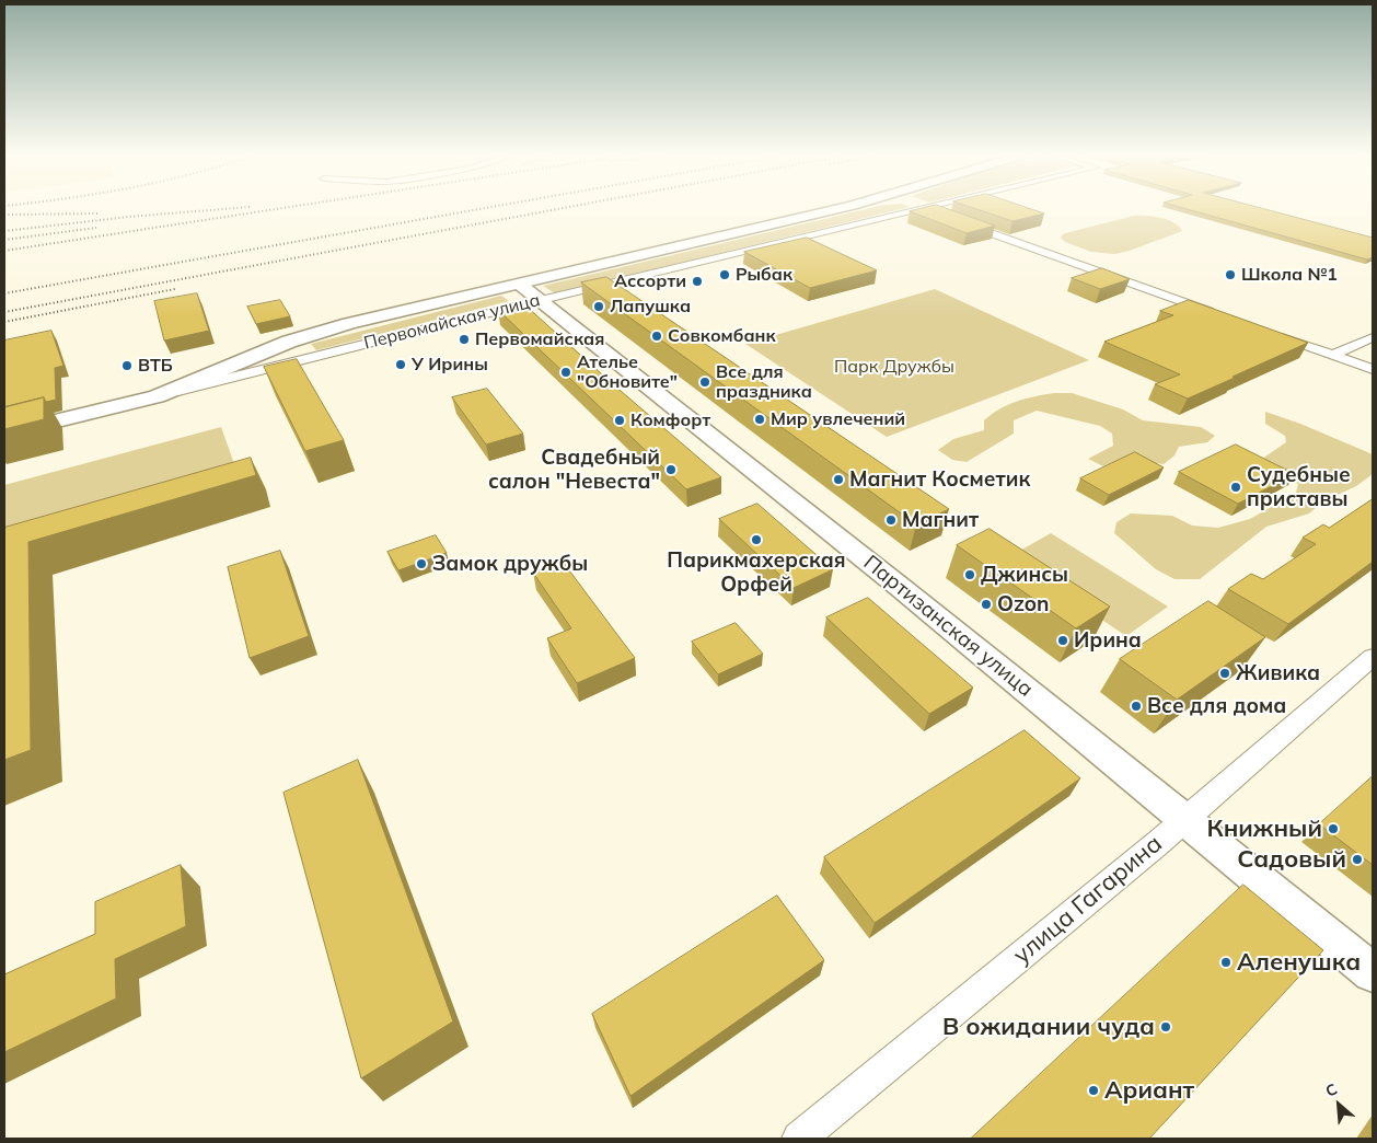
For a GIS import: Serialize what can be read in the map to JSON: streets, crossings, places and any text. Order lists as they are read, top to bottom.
{
  "streets": {
    "main road": ["Первомайская улица"],
    "street": ["Партизанская улица", "улица Гагарина"]
  },
  "crossings": [
    ["Первомайская улица", "Партизанская улица"],
    ["Партизанская улица", "улица Гагарина"]
  ],
  "parks": ["Парк Дружбы"],
  "places": [
    "Рыбак",
    "Школа №1",
    "Ассорти",
    "Лапушка",
    "Совкомбанк",
    "Первомайская",
    "У Ирины",
    "ВТБ",
    "Ателье \"Обновите\"",
    "Все для праздника",
    "Мир увлечений",
    "Комфорт",
    "Свадебный салон \"Невеста\"",
    "Магнит Косметик",
    "Судебные приставы",
    "Магнит",
    "Парикмахерская Орфей",
    "Замок дружбы",
    "Джинсы",
    "Ozon",
    "Ирина",
    "Живика",
    "Все для дома",
    "Книжный",
    "Садовый",
    "Аленушка",
    "В ожидании чуда",
    "Ариант"
  ],
  "north": "top left"
}
